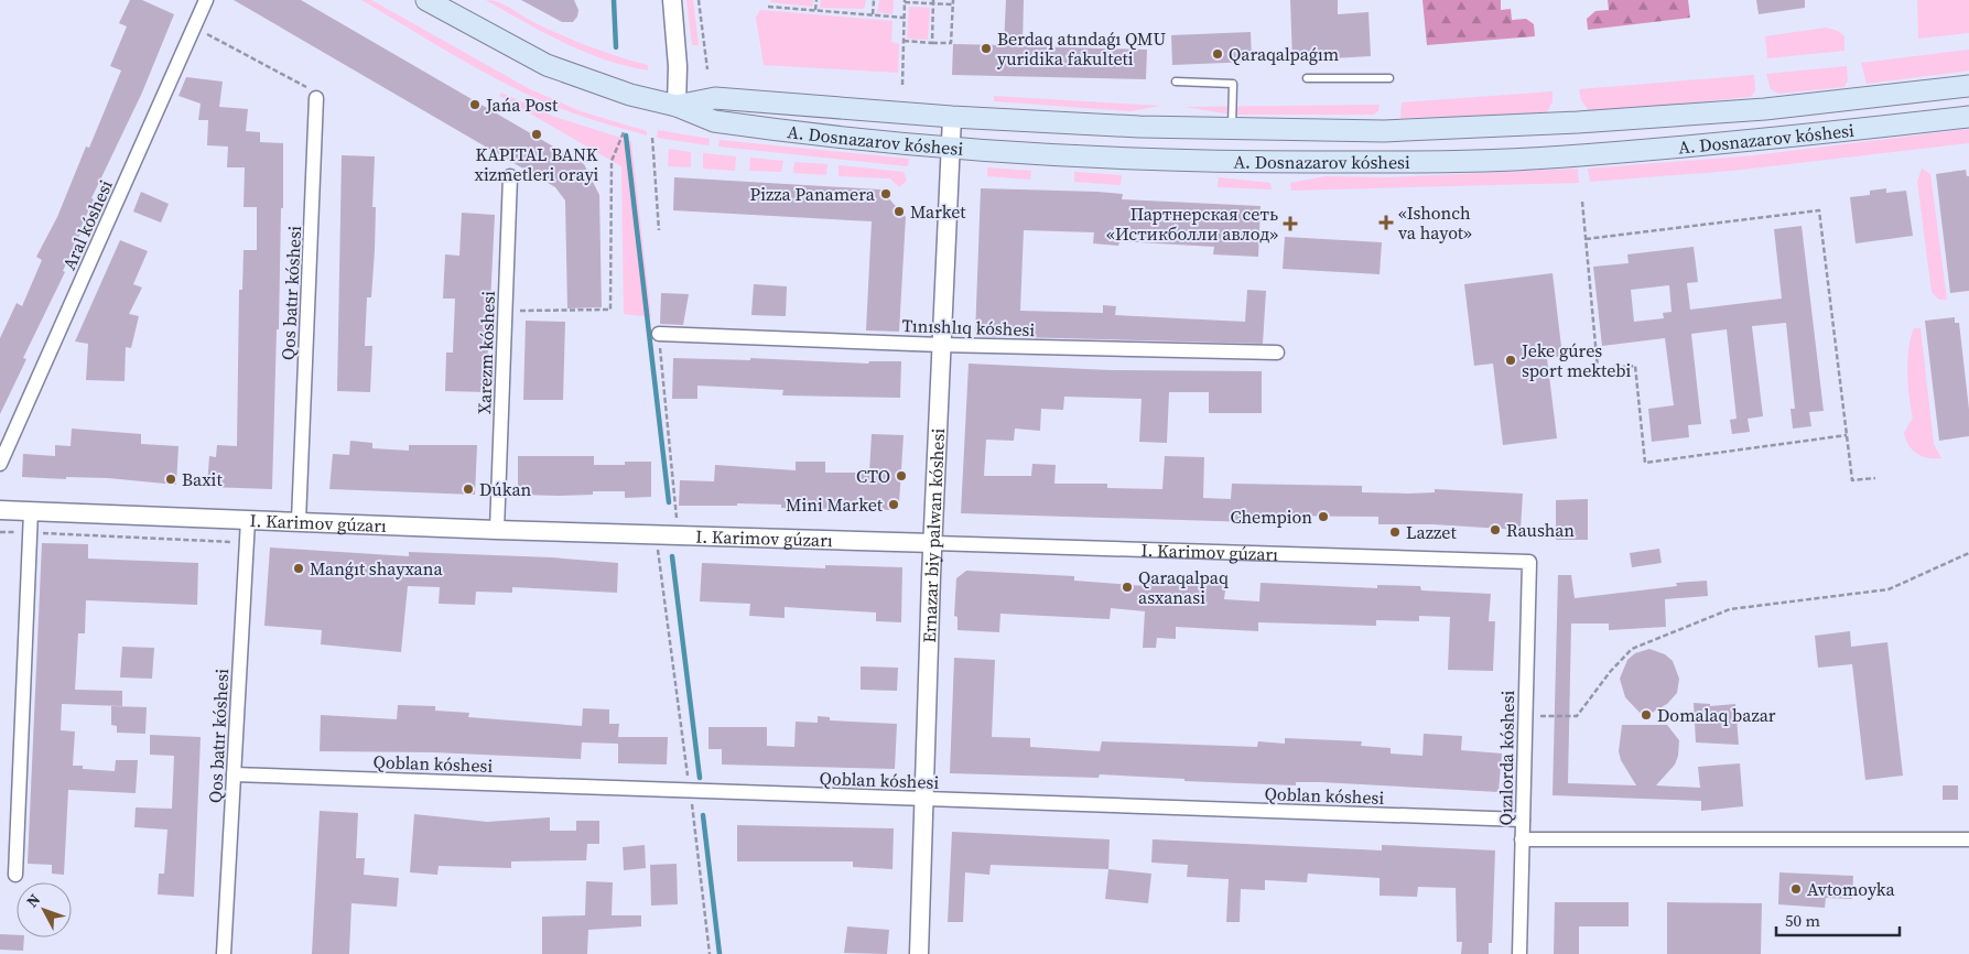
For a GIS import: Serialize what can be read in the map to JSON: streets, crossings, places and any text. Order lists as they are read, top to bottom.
{
  "streets": {
    "main road": ["A. Dosnazarov kóshesi"],
    "street": [
      "Aral kóshesi",
      "Qos batır kóshesi",
      "Tınıshlıq kóshesi",
      "Xarezm kóshesi",
      "I. Karimov gúzarı",
      "Ernazar biy palwan kóshesi",
      "Qızılorda kóshesi",
      "Qoblan kóshesi"
    ]
  },
  "crossings": [
    ["A. Dosnazarov kóshesi", "Ernazar biy palwan kóshesi"],
    ["Qos batır kóshesi", "I. Karimov gúzarı"],
    ["Qos batır kóshesi", "Qoblan kóshesi"],
    ["Tınıshlıq kóshesi", "Ernazar biy palwan kóshesi"],
    ["Xarezm kóshesi", "I. Karimov gúzarı"],
    ["I. Karimov gúzarı", "Ernazar biy palwan kóshesi"],
    ["I. Karimov gúzarı", "Qızılorda kóshesi"],
    ["Ernazar biy palwan kóshesi", "Qoblan kóshesi"],
    ["Qızılorda kóshesi", "Qoblan kóshesi"]
  ],
  "places": {
    "other": [
      "Berdaq atındaǵı QMU yuridika fakulteti",
      "Qaraqalpaǵım",
      "Jańa Post",
      "KAPITAL BANK xizmetleri orayi",
      "Pizza Panamera",
      "Market",
      "Jeke gúres sport mektebi",
      "СТО",
      "Baxit",
      "Dúkan",
      "Mini Market",
      "Chempion",
      "Raushan",
      "Lazzet",
      "Manǵıt shayxana",
      "Qaraqalpaq asxanasi",
      "Domalaq bazar",
      "Avtomoyka"
    ],
    "health": ["«Ishonch va hayot»", "Партнерская сеть «Истикболли авлод»"]
  },
  "scale_bar": "50 m",
  "north": "top left"
}
